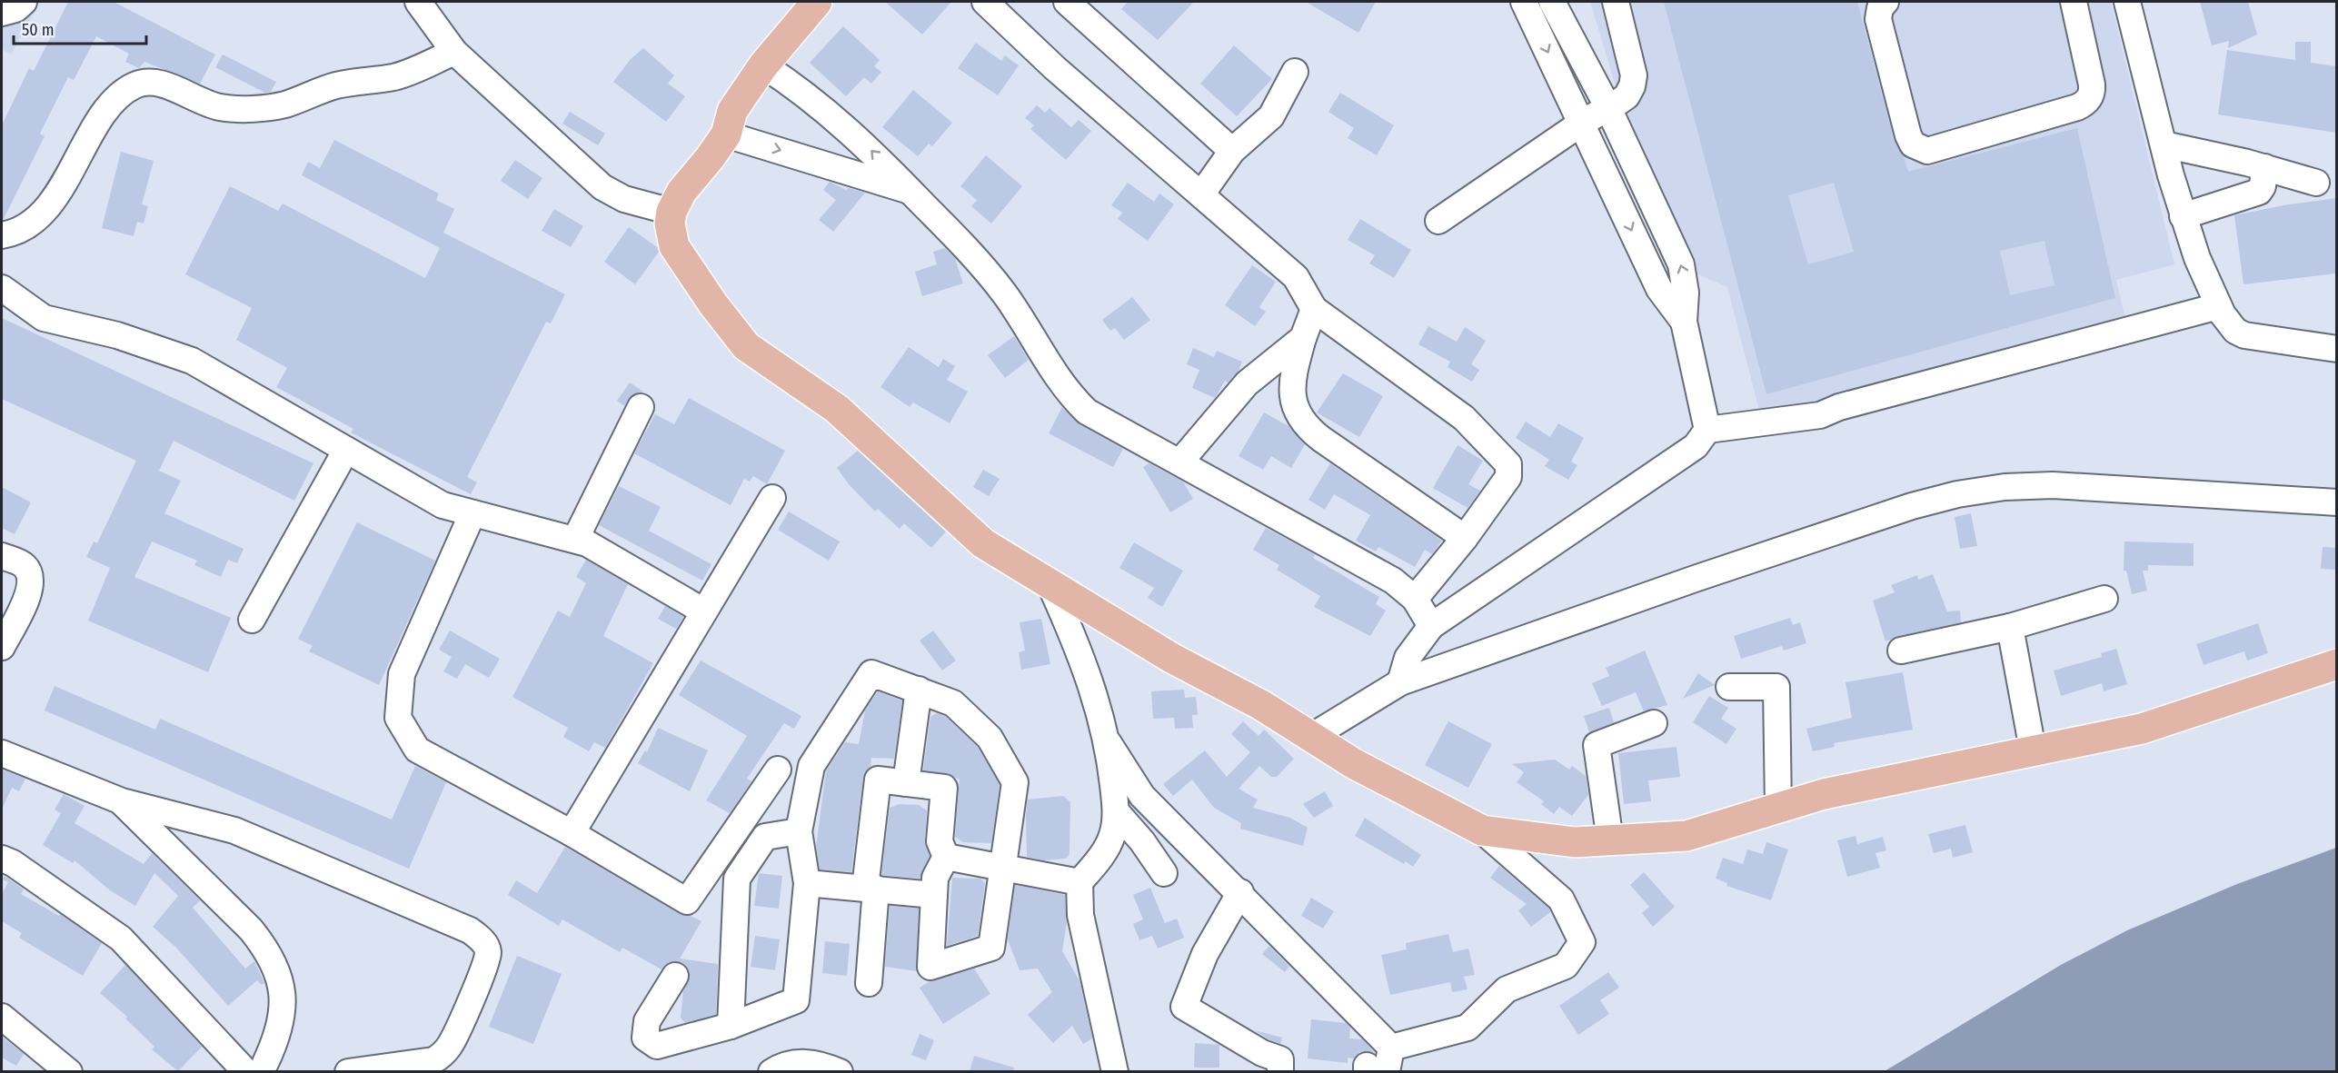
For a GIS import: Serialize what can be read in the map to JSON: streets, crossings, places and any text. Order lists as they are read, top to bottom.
{
  "scale_bar": "50 m"
}
